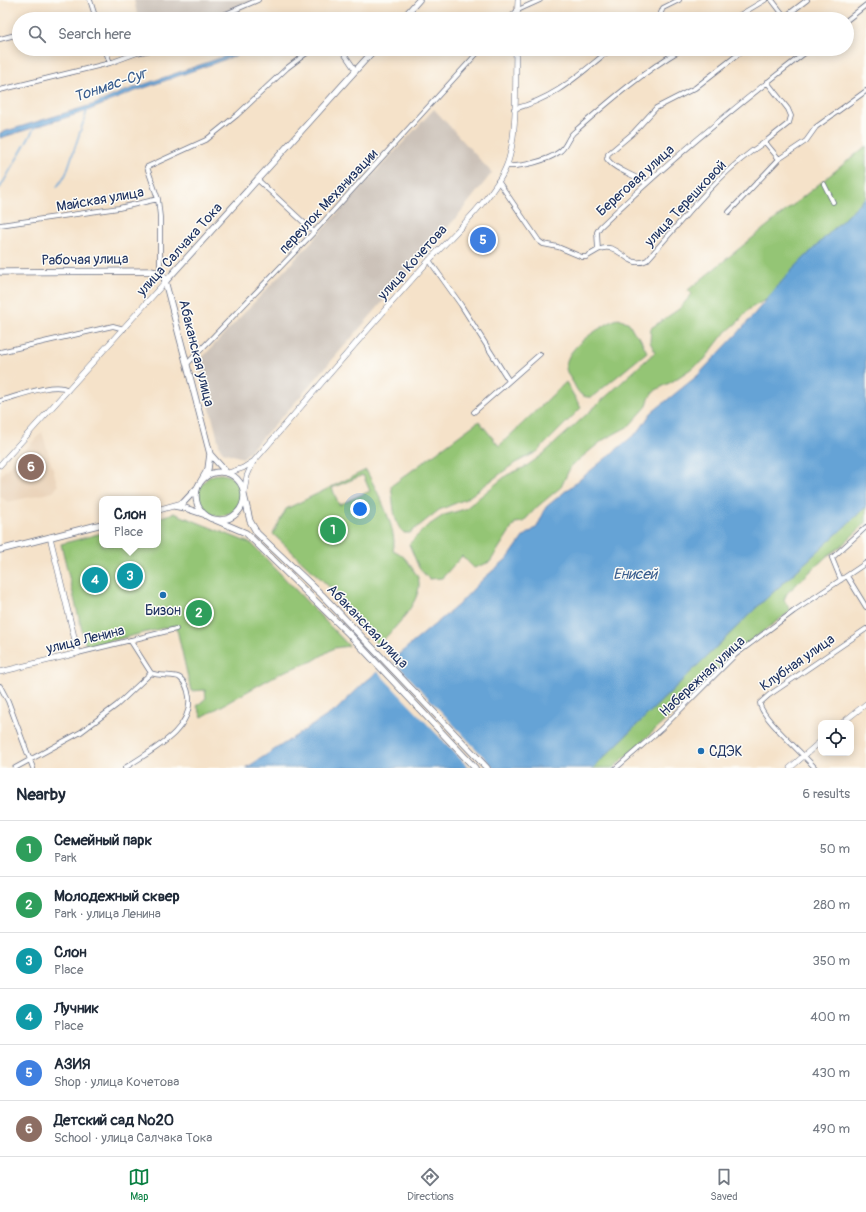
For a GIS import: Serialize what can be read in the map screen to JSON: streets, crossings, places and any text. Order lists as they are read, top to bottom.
{
  "streets": {
    "main road": ["улица Салчака Тока", "Рабочая улица", "Абаканская улица"],
    "street": [
      "Береговая улица",
      "Майская улица",
      "переулок Механизации",
      "улица Терешковой",
      "улица Кочетова",
      "улица Ленина",
      "Клубная улица",
      "Набережная улица"
    ]
  },
  "crossings": [
    ["Береговая улица", "улица Терешковой"],
    ["переулок Механизации", "Абаканская улица"],
    ["улица Салчака Тока", "Абаканская улица"],
    ["улица Кочетова", "Абаканская улица"]
  ],
  "water": ["Тонмас-Суг", "Енисей"],
  "places": ["Бизон", "СДЭК"],
  "page": {
    "search": "Search here",
    "pins": [
      "5",
      "6",
      "1",
      "3",
      "4",
      "2"
    ],
    "popup": ["Слон", "Place"],
    "heading": ["Nearby", "6 results"],
    "list": [
      {
        "mark": "1",
        "name": "Семейный парк",
        "note": "Park",
        "value": "50 m"
      },
      {
        "mark": "2",
        "name": "Молодежный сквер",
        "note": "Park · улица Ленина",
        "value": "280 m"
      },
      {
        "mark": "3",
        "name": "Слон",
        "note": "Place",
        "value": "350 m"
      },
      {
        "mark": "4",
        "name": "Лучник",
        "note": "Place",
        "value": "400 m"
      },
      {
        "mark": "5",
        "name": "АЗИЯ",
        "note": "Shop · улица Кочетова",
        "value": "430 m"
      },
      {
        "mark": "6",
        "name": "Детский сад №20",
        "note": "School · улица Салчака Тока",
        "value": "490 m"
      }
    ],
    "nav": ["Map", "Directions", "Saved"]
  }
}
